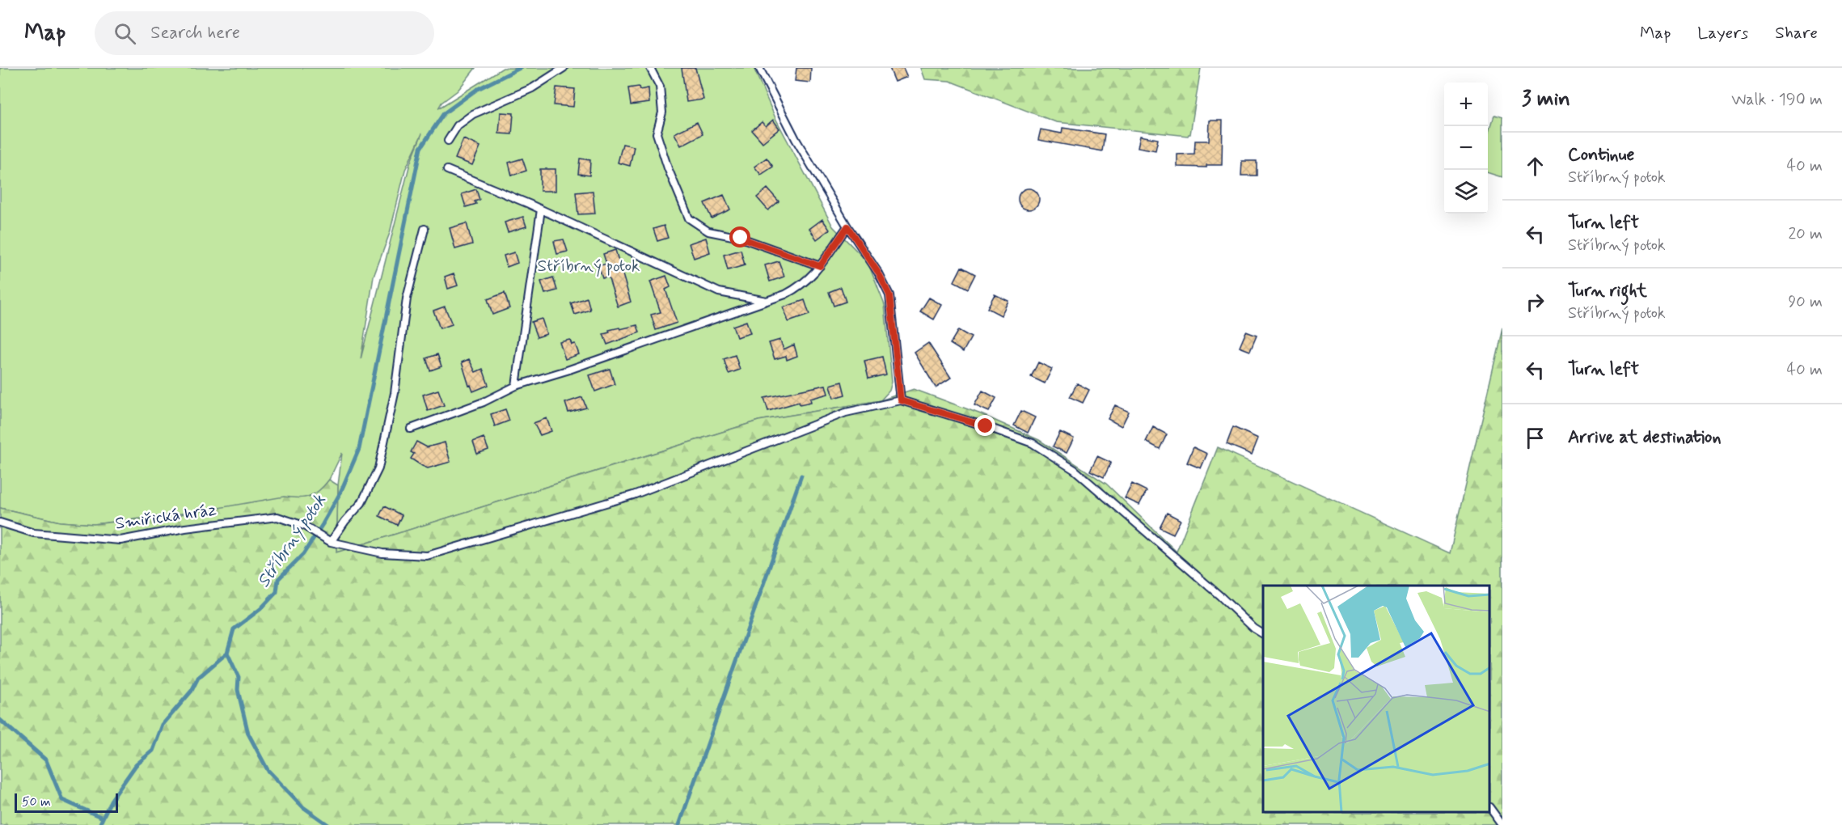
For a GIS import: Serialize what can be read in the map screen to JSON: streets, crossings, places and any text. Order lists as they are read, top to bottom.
{
  "streets": {
    "lane": ["Smiřická hráz"]
  },
  "water": ["Stříbrný potok"],
  "parks": ["Stříbrný potok"],
  "scale_bar": "50 m",
  "page": {
    "header": "Map",
    "search": "Search here",
    "nav": ["Map", "Layers", "Share"],
    "heading": ["3 min", "Walk · 190 m"],
    "map_buttons": ["+", "−"],
    "list": [
      ["Continue", "Stříbrný potok", "40 m"],
      ["Turn left", "Stříbrný potok", "20 m"],
      ["Turn right", "Stříbrný potok", "90 m"],
      ["Turn left", "40 m"],
      "Arrive at destination"
    ],
    "scale": "50 m"
  }
}
